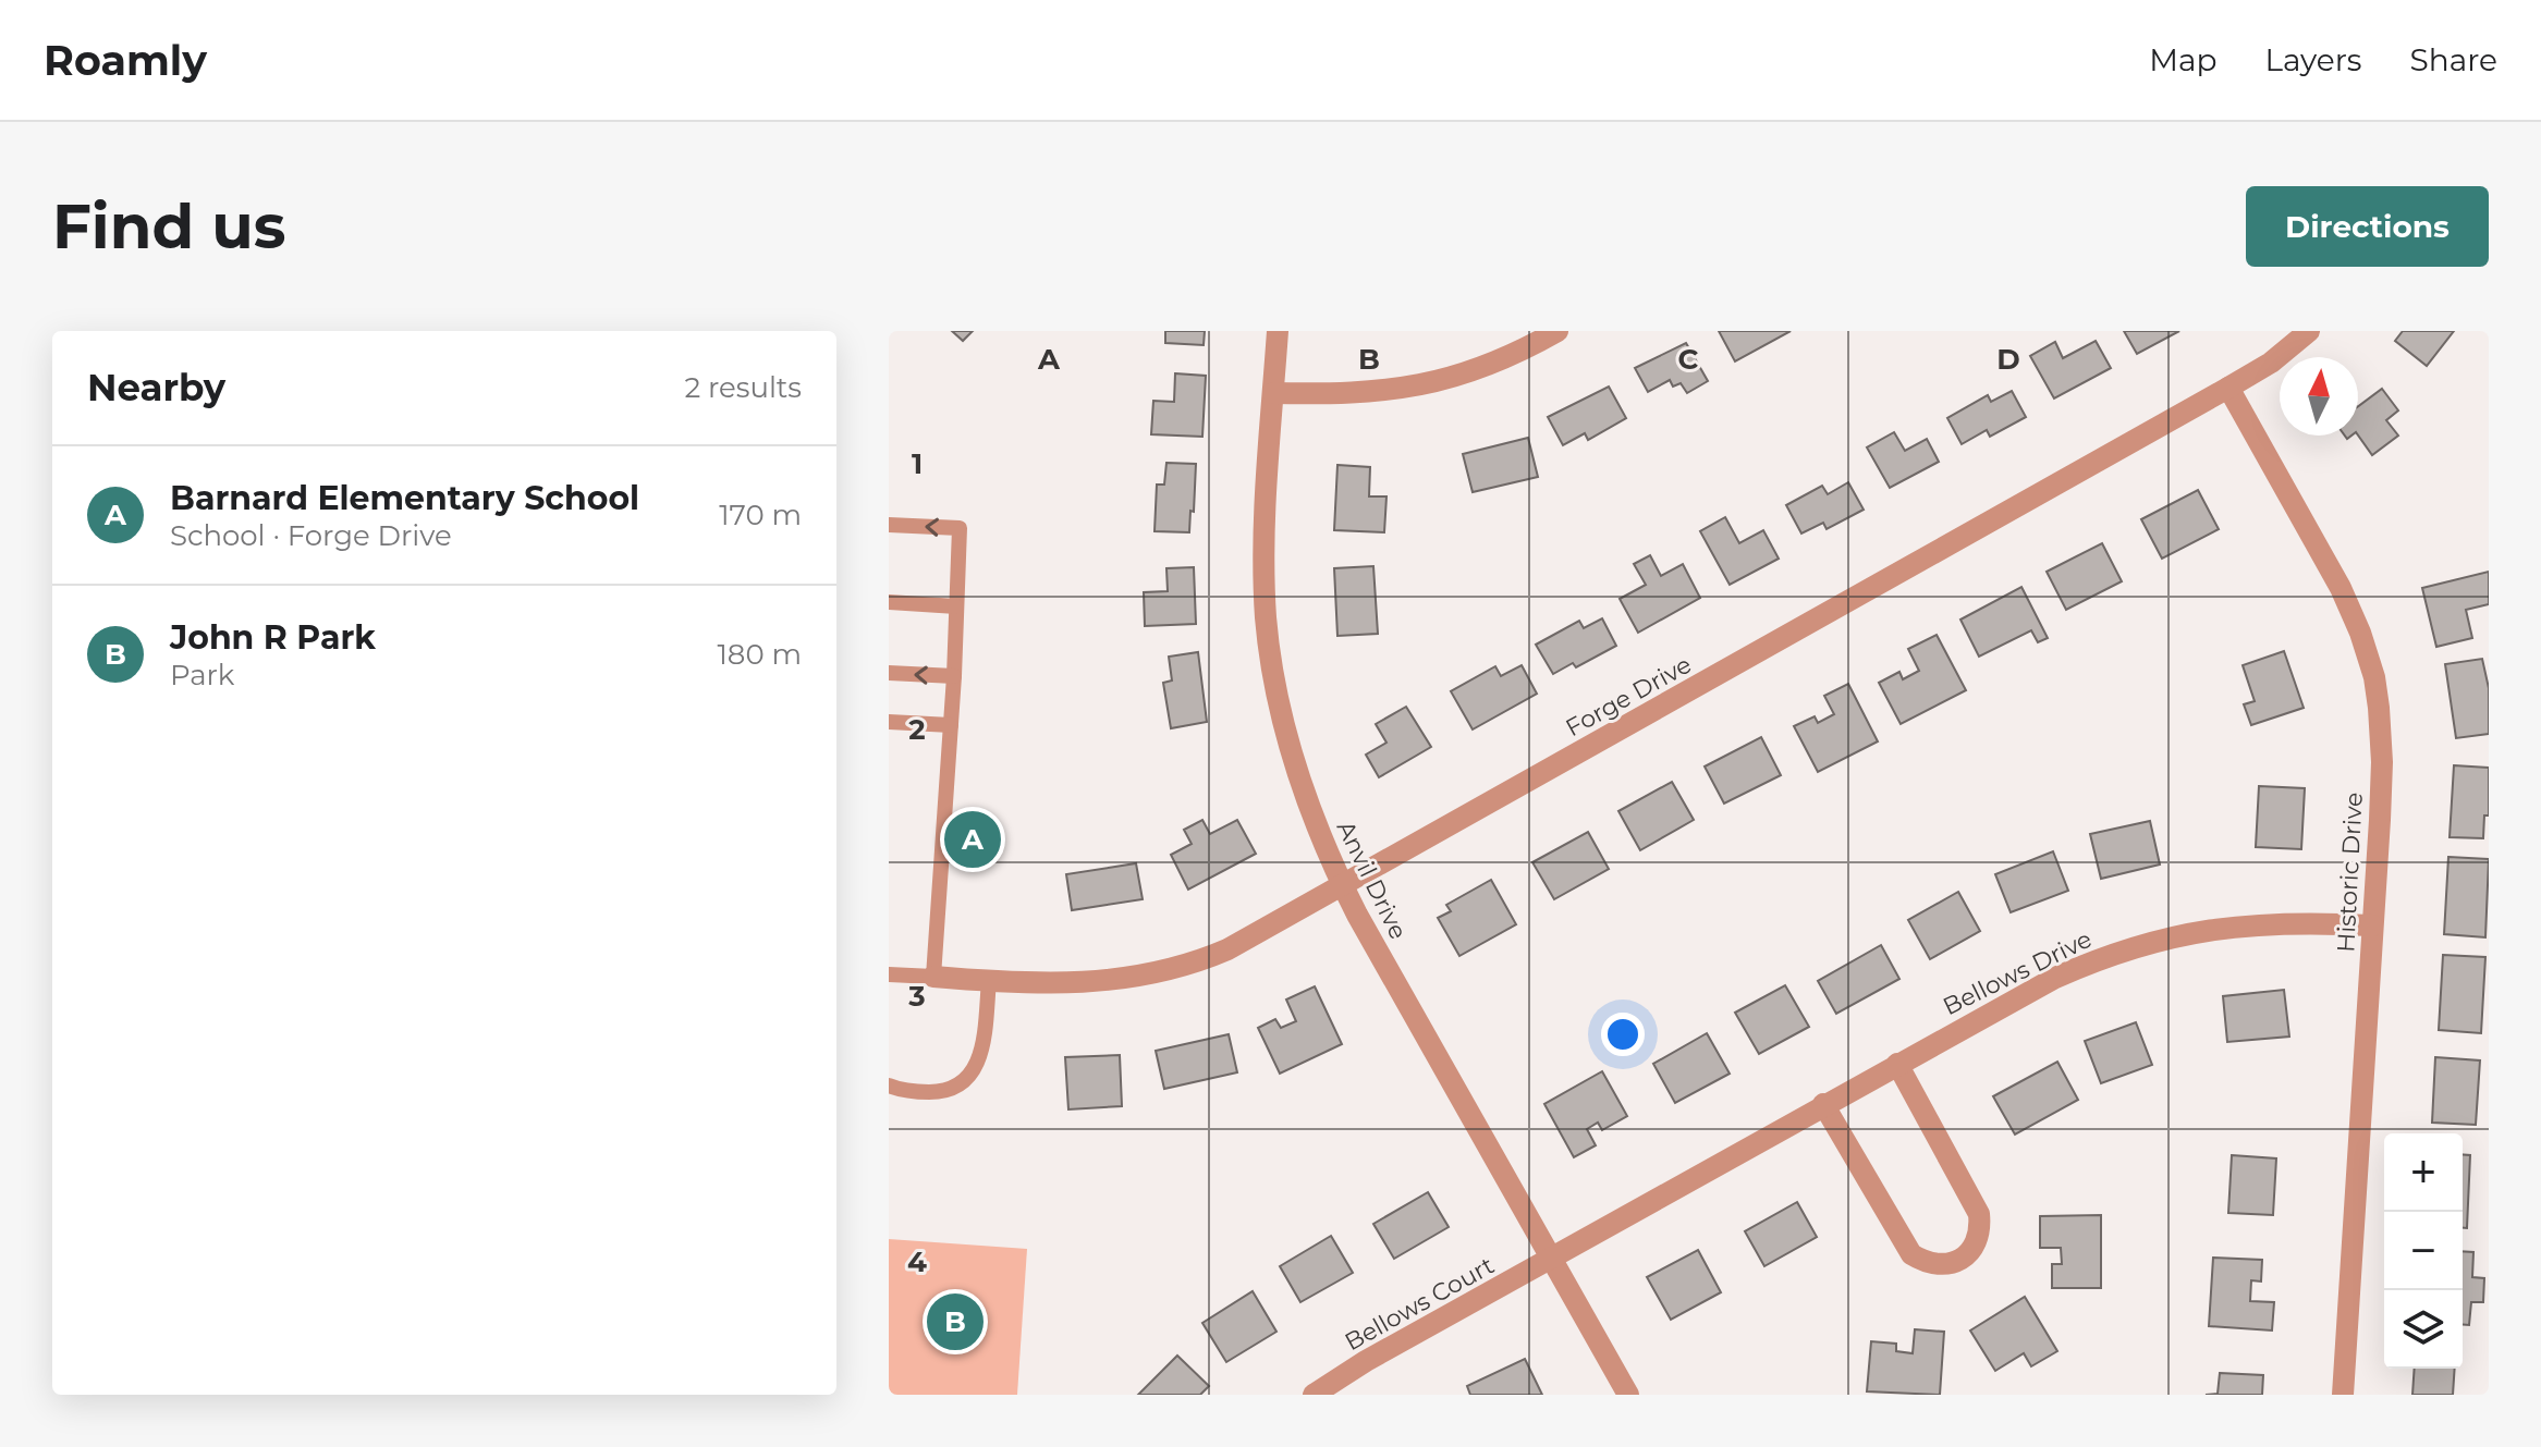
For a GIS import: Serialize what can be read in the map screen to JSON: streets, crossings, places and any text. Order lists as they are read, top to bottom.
{
  "streets": {
    "street": [
      "Forge Drive",
      "Historic Drive",
      "Anvil Drive",
      "Bellows Drive",
      "Bellows Court"
    ]
  },
  "crossings": [
    ["Forge Drive", "Historic Drive"],
    ["Forge Drive", "Anvil Drive"],
    ["Historic Drive", "Bellows Drive"],
    ["Anvil Drive", "Bellows Drive"],
    ["Anvil Drive", "Bellows Court"],
    ["Bellows Drive", "Bellows Court"]
  ],
  "north": "top",
  "page": {
    "header": "Roamly",
    "nav": ["Map", "Layers", "Share"],
    "buttons": "Directions",
    "title": "Find us",
    "heading": ["Nearby", "2 results"],
    "list": [
      {
        "mark": "A",
        "name": "Barnard Elementary School",
        "note": "School · Forge Drive",
        "value": "170 m"
      },
      {
        "mark": "B",
        "name": "John R Park",
        "note": "Park",
        "value": "180 m"
      }
    ],
    "pins": ["A", "B"],
    "map_buttons": ["+", "−"]
  },
  "grid": {
    "columns": [
      "A",
      "B",
      "C",
      "D"
    ],
    "rows": [
      "1",
      "2",
      "3",
      "4"
    ]
  }
}
